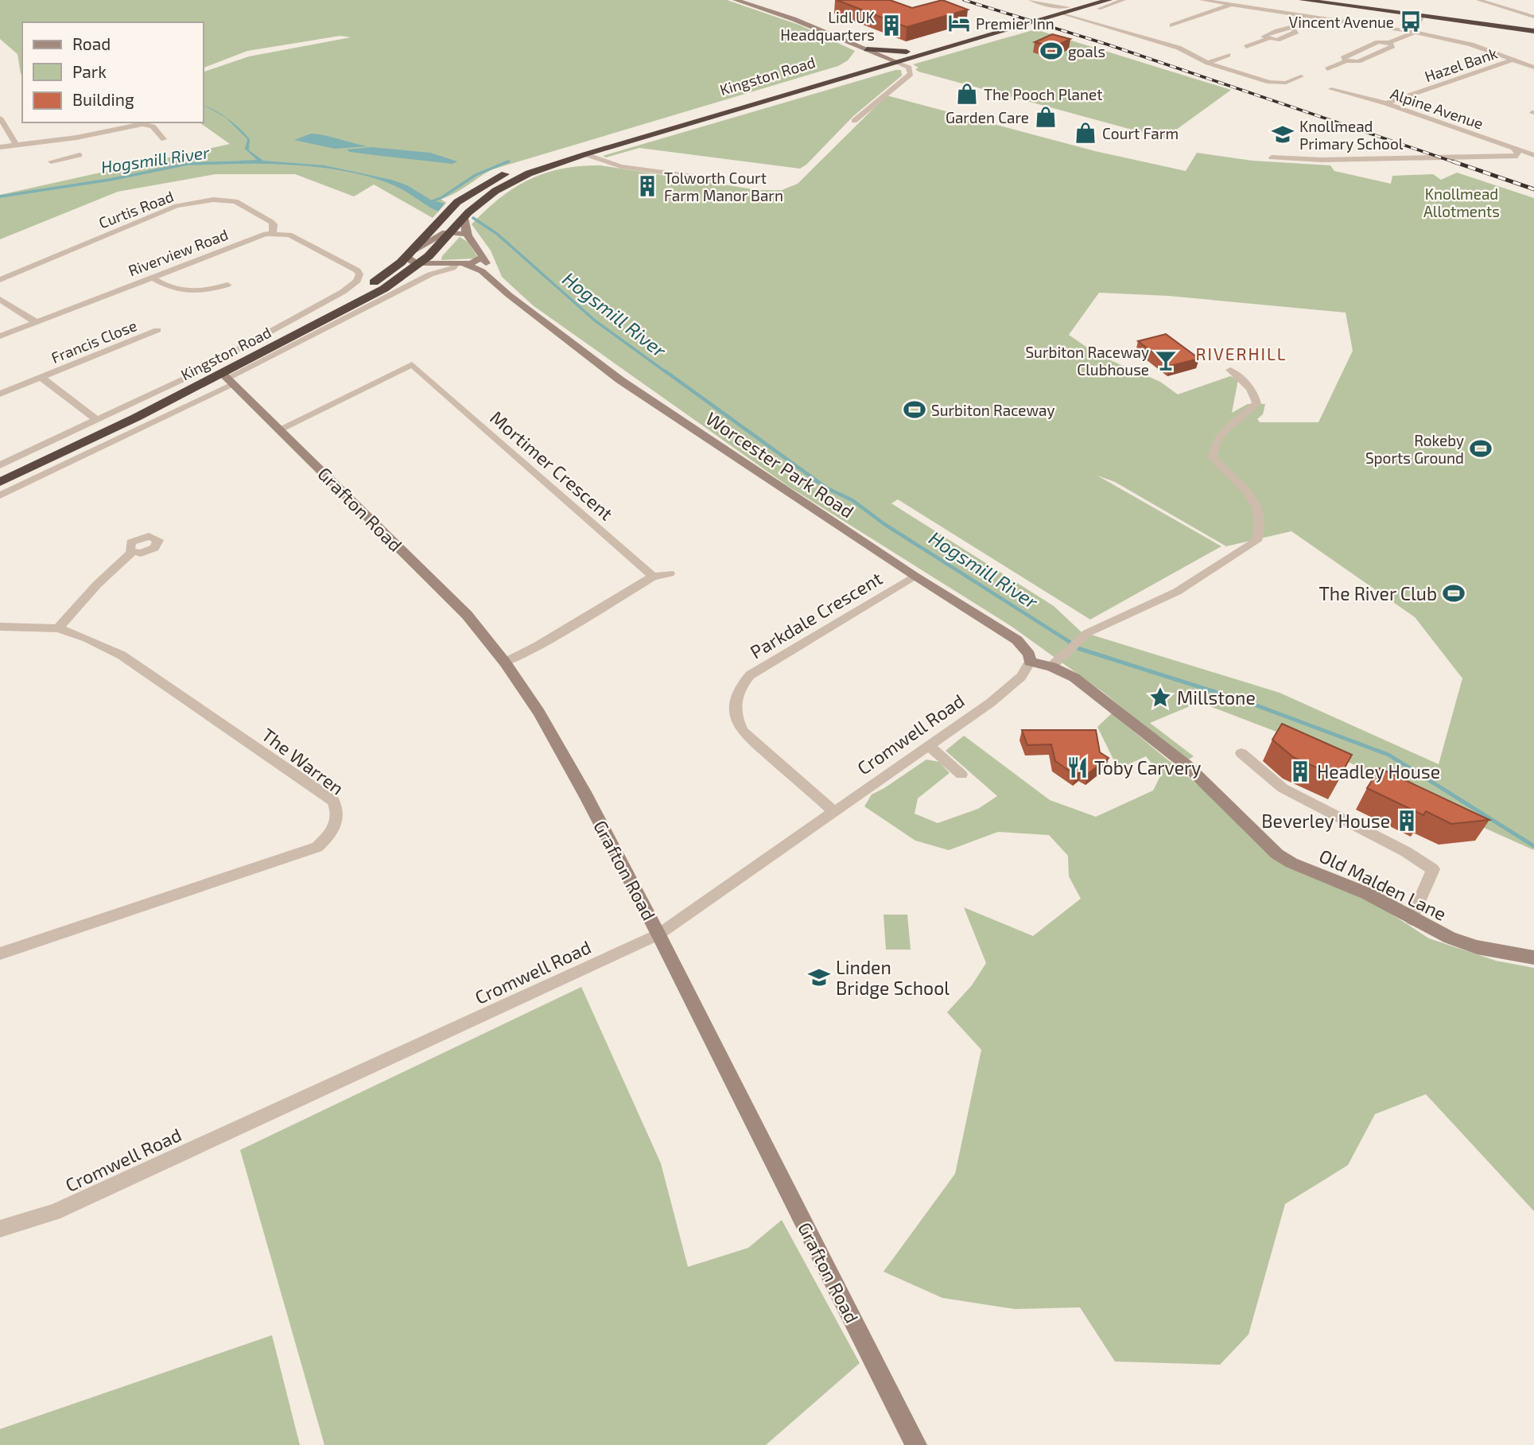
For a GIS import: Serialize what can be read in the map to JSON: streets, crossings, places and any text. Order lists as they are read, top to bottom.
{
  "streets": {
    "highway": ["Kingston Road"],
    "main road": ["Worcester Park Road", "Grafton Road", "Old Malden Lane"],
    "street": [
      "Hazel Bank",
      "Alpine Avenue",
      "Curtis Road",
      "Riverview Road",
      "Francis Close",
      "Mortimer Crescent",
      "Parkdale Crescent",
      "Cromwell Road",
      "The Warren"
    ]
  },
  "crossings": [
    ["Hazel Bank", "Alpine Avenue"],
    ["Kingston Road", "Grafton Road"],
    ["Curtis Road", "Riverview Road"],
    ["Worcester Park Road", "Parkdale Crescent"],
    ["Worcester Park Road", "Cromwell Road"],
    ["Mortimer Crescent", "Grafton Road"],
    ["Grafton Road", "Cromwell Road"],
    ["Parkdale Crescent", "Cromwell Road"]
  ],
  "districts": ["RIVERHILL"],
  "water": ["Hogsmill River"],
  "parks": ["Knollmead Allotments"],
  "places": {
    "bus stop": ["Vincent Avenue"],
    "hotel": ["Premier Inn"],
    "building": [
      "Lidl UK Headquarters",
      "Tolworth Court Farm Manor Barn",
      "Headley House",
      "Beverley House"
    ],
    "sports": [
      "goals",
      "Surbiton Raceway",
      "Rokeby Sports Ground",
      "The River Club"
    ],
    "shop": ["The Pooch Planet", "Garden Care", "Court Farm"],
    "school or university": ["Knollmead Primary School", "Linden Bridge School"],
    "bar": ["Surbiton Raceway Clubhouse"],
    "place": ["Millstone"],
    "restaurant": ["Toby Carvery"]
  },
  "legend": ["Road", "Park", "Building"]
}
